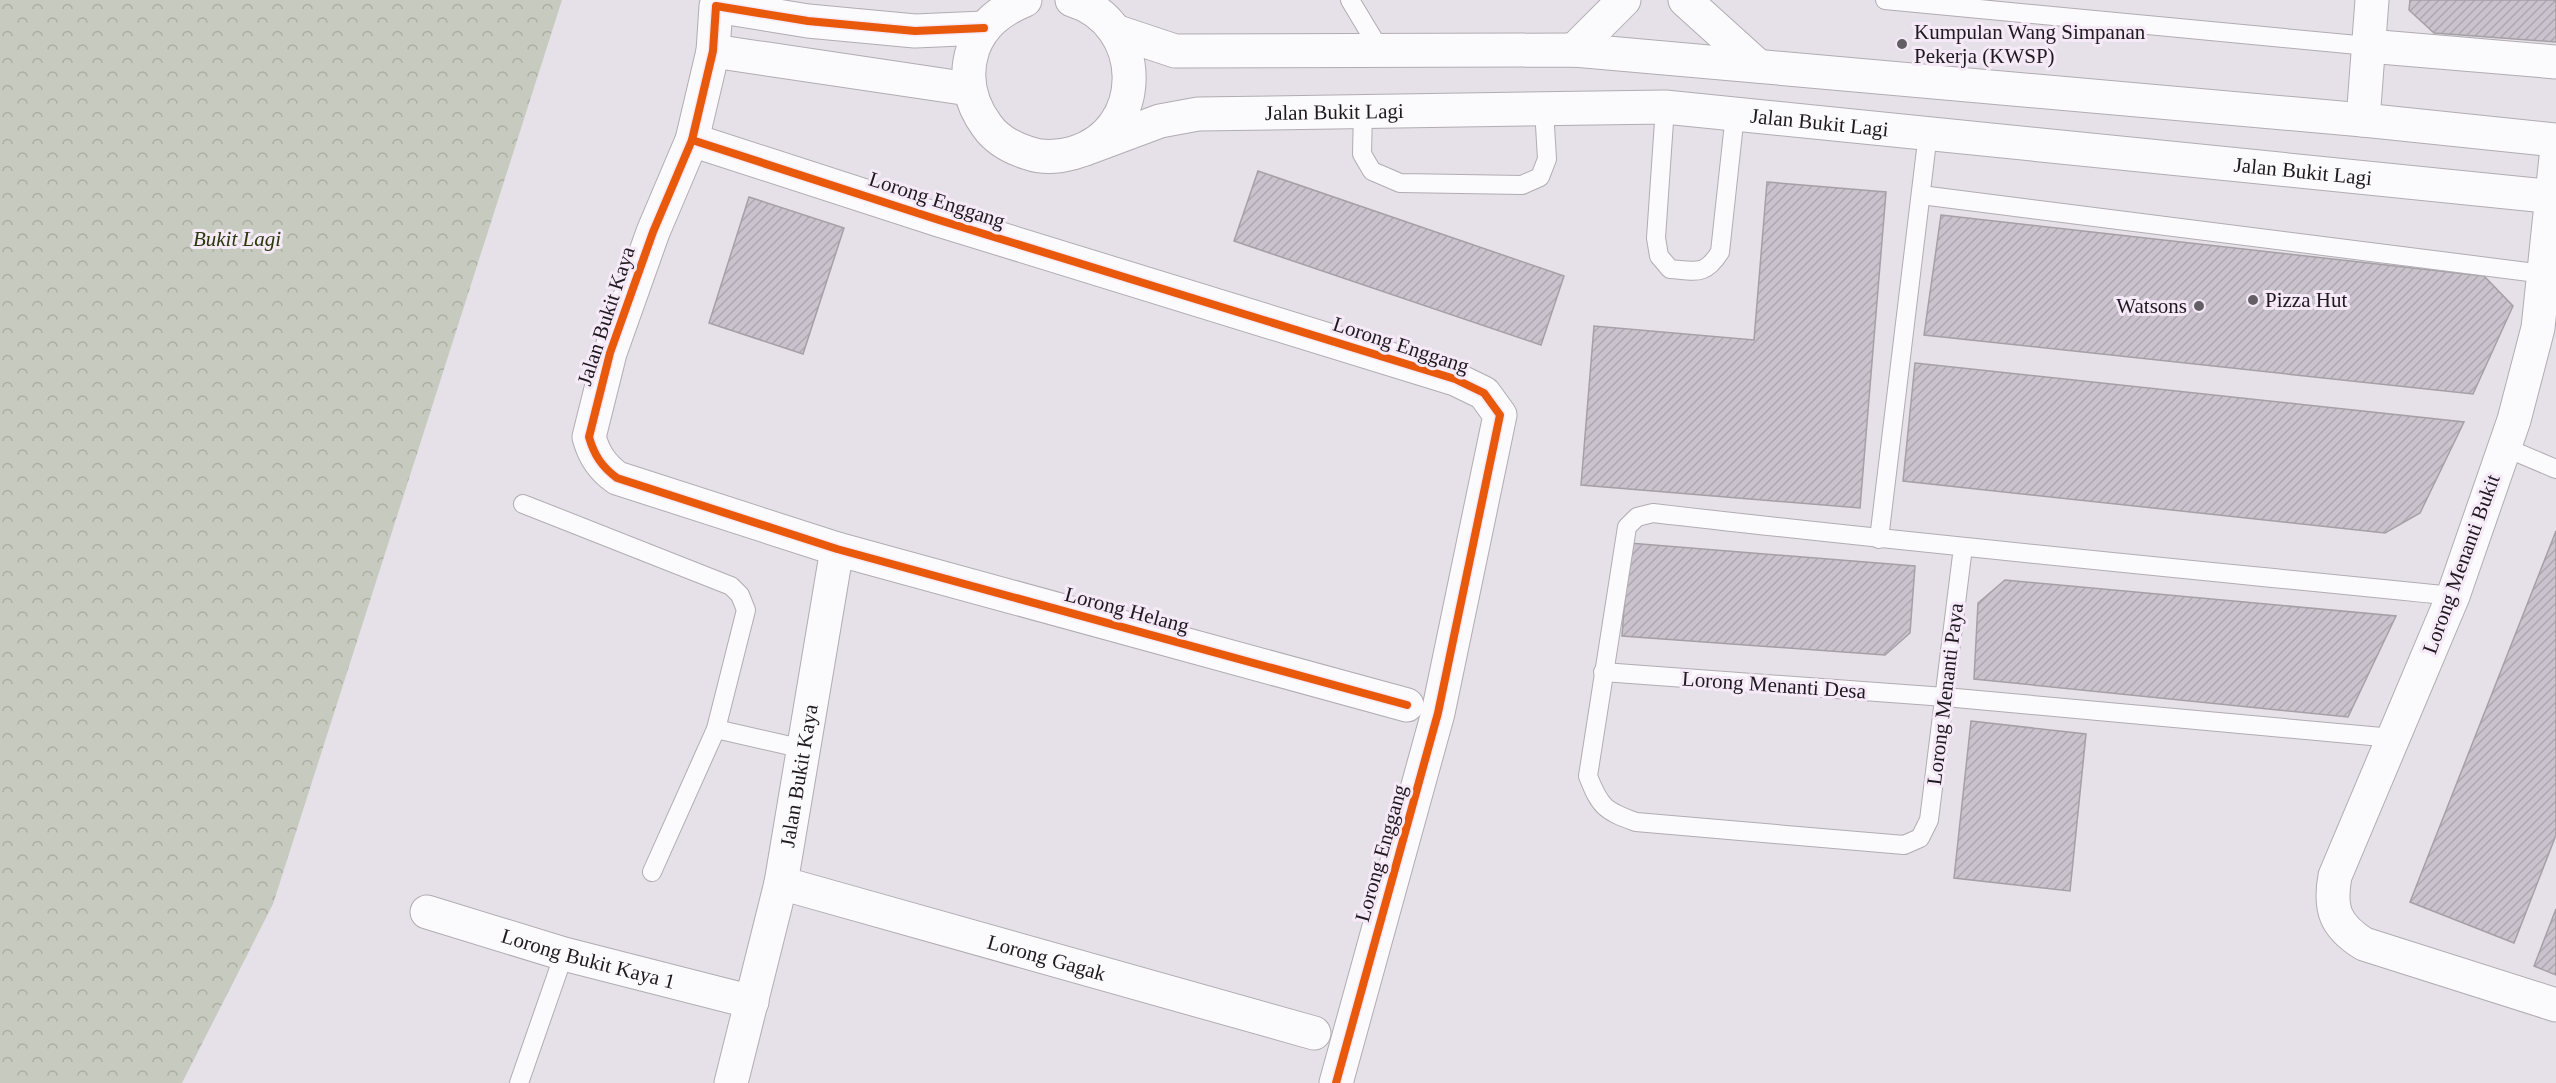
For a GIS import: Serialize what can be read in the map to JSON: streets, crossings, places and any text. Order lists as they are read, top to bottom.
{
  "streets": {
    "street": [
      "Jalan Bukit Lagi",
      "Lorong Enggang",
      "Jalan Bukit Kaya",
      "Lorong Menanti Bukit",
      "Lorong Helang",
      "Lorong Bukit Kaya 1",
      "Lorong Gagak"
    ],
    "lane": ["Lorong Menanti Desa", "Lorong Menanti Paya"]
  },
  "crossings": [
    ["Jalan Bukit Lagi", "Lorong Menanti Bukit"],
    ["Lorong Enggang", "Jalan Bukit Kaya"],
    ["Jalan Bukit Kaya", "Lorong Helang"],
    ["Jalan Bukit Kaya", "Lorong Bukit Kaya 1"],
    ["Jalan Bukit Kaya", "Lorong Gagak"],
    ["Lorong Menanti Bukit", "Lorong Menanti Desa"],
    ["Lorong Menanti Desa", "Lorong Menanti Paya"]
  ],
  "parks": ["Bukit Lagi"],
  "places": ["Kumpulan Wang Simpanan Pekerja (KWSP)", "Pizza Hut", "Watsons"]
}
